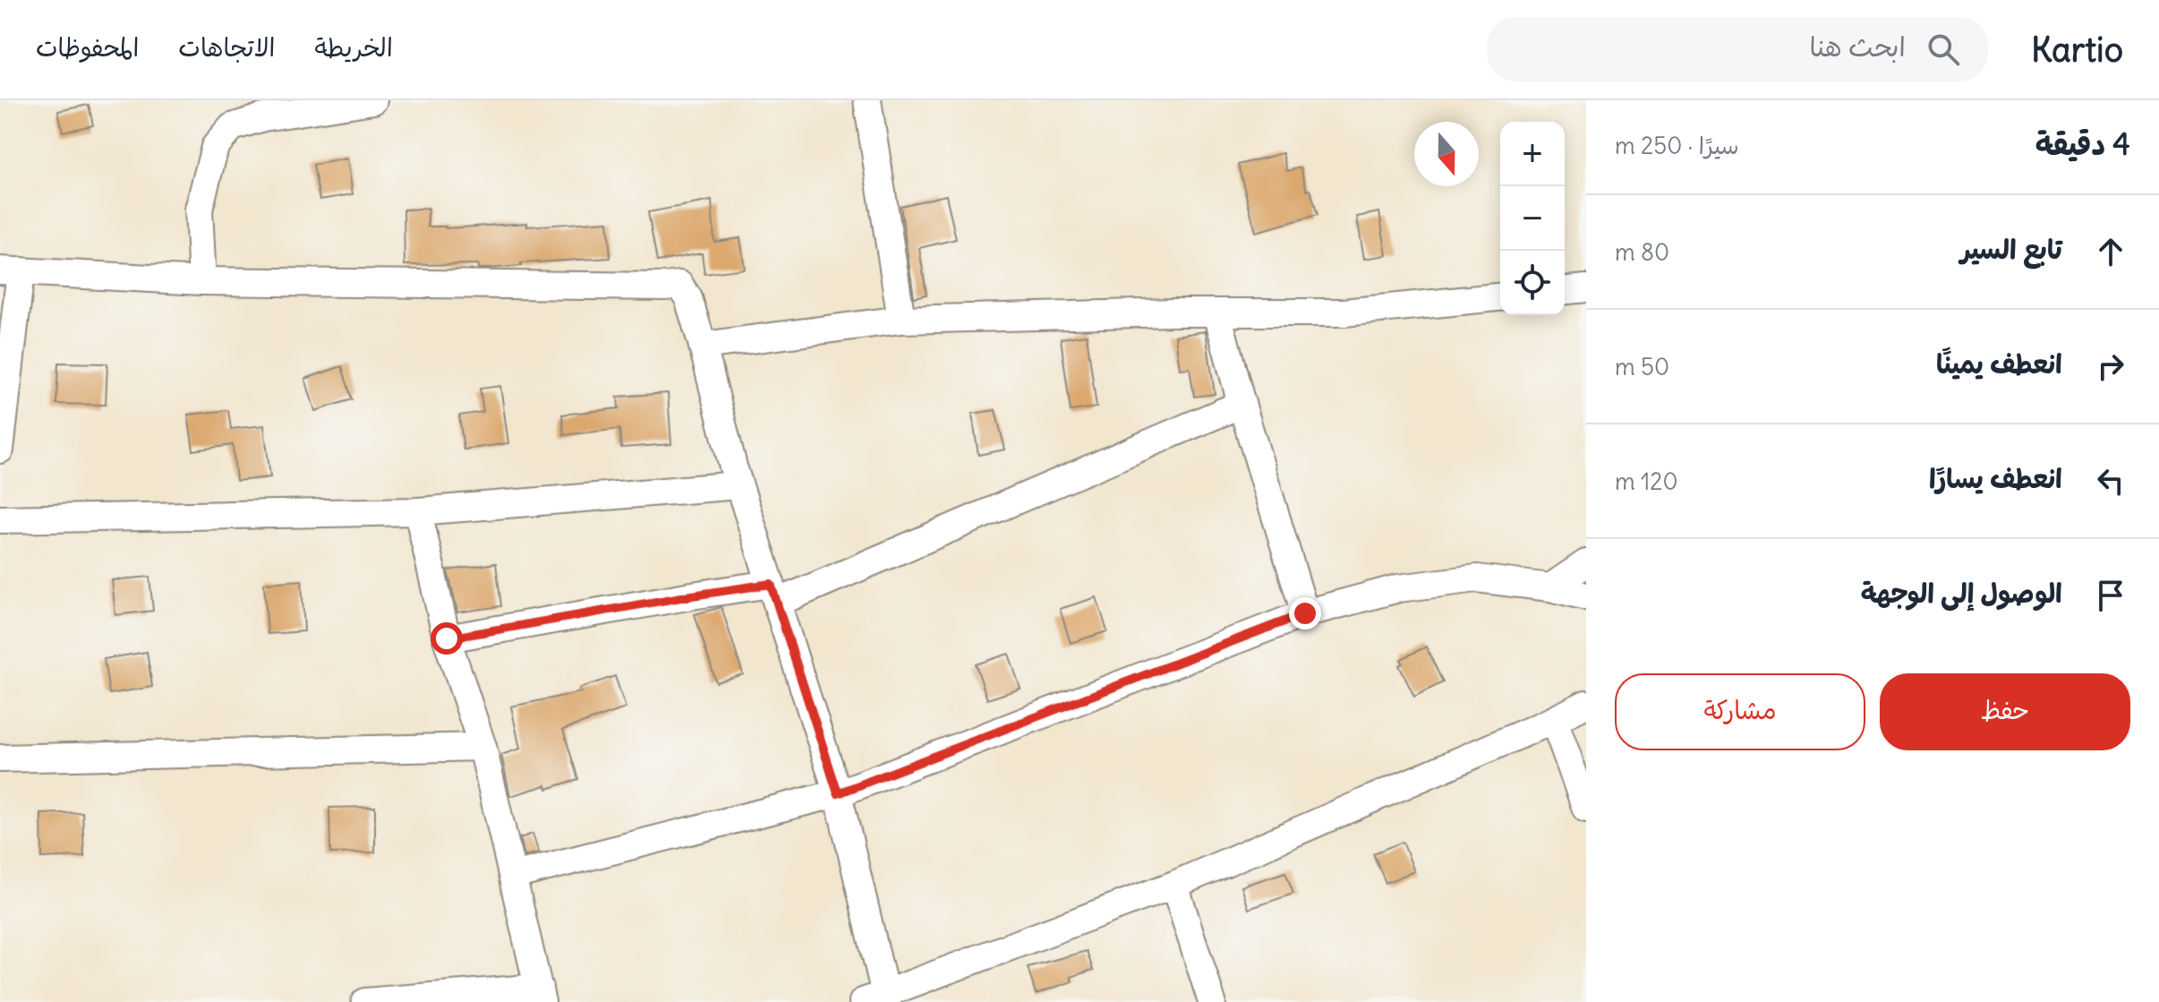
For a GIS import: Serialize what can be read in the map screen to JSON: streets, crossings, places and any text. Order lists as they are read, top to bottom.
{
  "north": "bottom",
  "page": {
    "header": "Kartio",
    "search": "ابحث هنا",
    "nav": ["الخريطة", "الاتجاهات", "المحفوظات"],
    "heading": ["4 دقيقة", "سيرًا · 250 m"],
    "map_buttons": ["+", "−"],
    "list": [
      ["تابع السير", "80 m"],
      ["انعطف يمينًا", "50 m"],
      ["انعطف يسارًا", "120 m"],
      "الوصول إلى الوجهة"
    ],
    "buttons": ["حفظ", "مشاركة"]
  }
}
